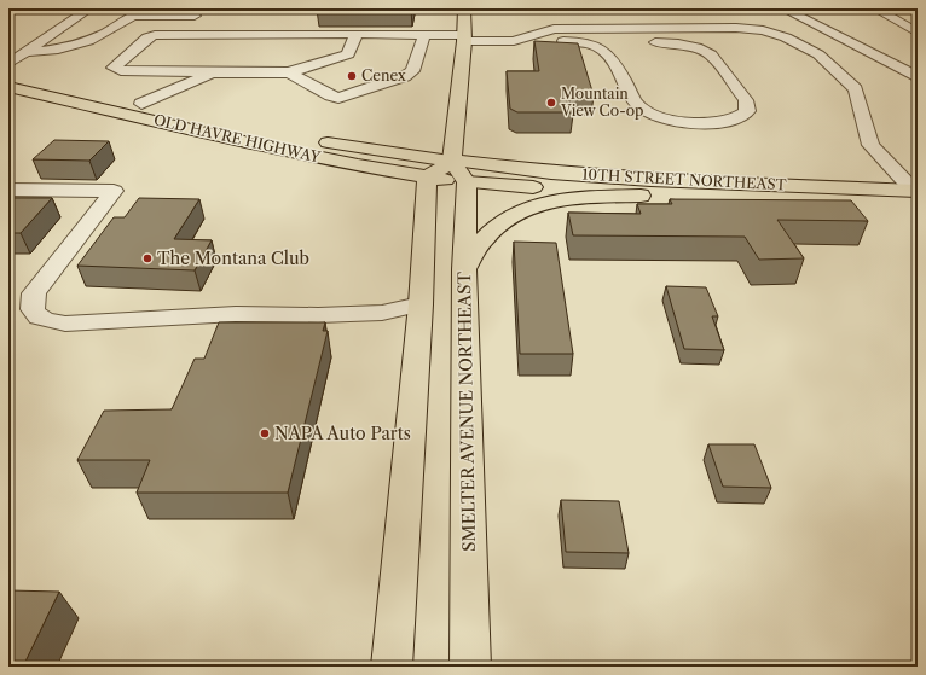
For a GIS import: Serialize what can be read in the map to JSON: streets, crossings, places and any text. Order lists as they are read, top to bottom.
{
  "streets": {
    "main road": ["OLD HAVRE HIGHWAY", "10TH STREET NORTHEAST", "SMELTER AVENUE NORTHEAST"]
  },
  "crossings": [
    ["OLD HAVRE HIGHWAY", "10TH STREET NORTHEAST"],
    ["OLD HAVRE HIGHWAY", "SMELTER AVENUE NORTHEAST"],
    ["10TH STREET NORTHEAST", "SMELTER AVENUE NORTHEAST"]
  ],
  "places": [
    "Cenex",
    "Mountain View Co-op",
    "The Montana Club",
    "NAPA Auto Parts"
  ]
}
